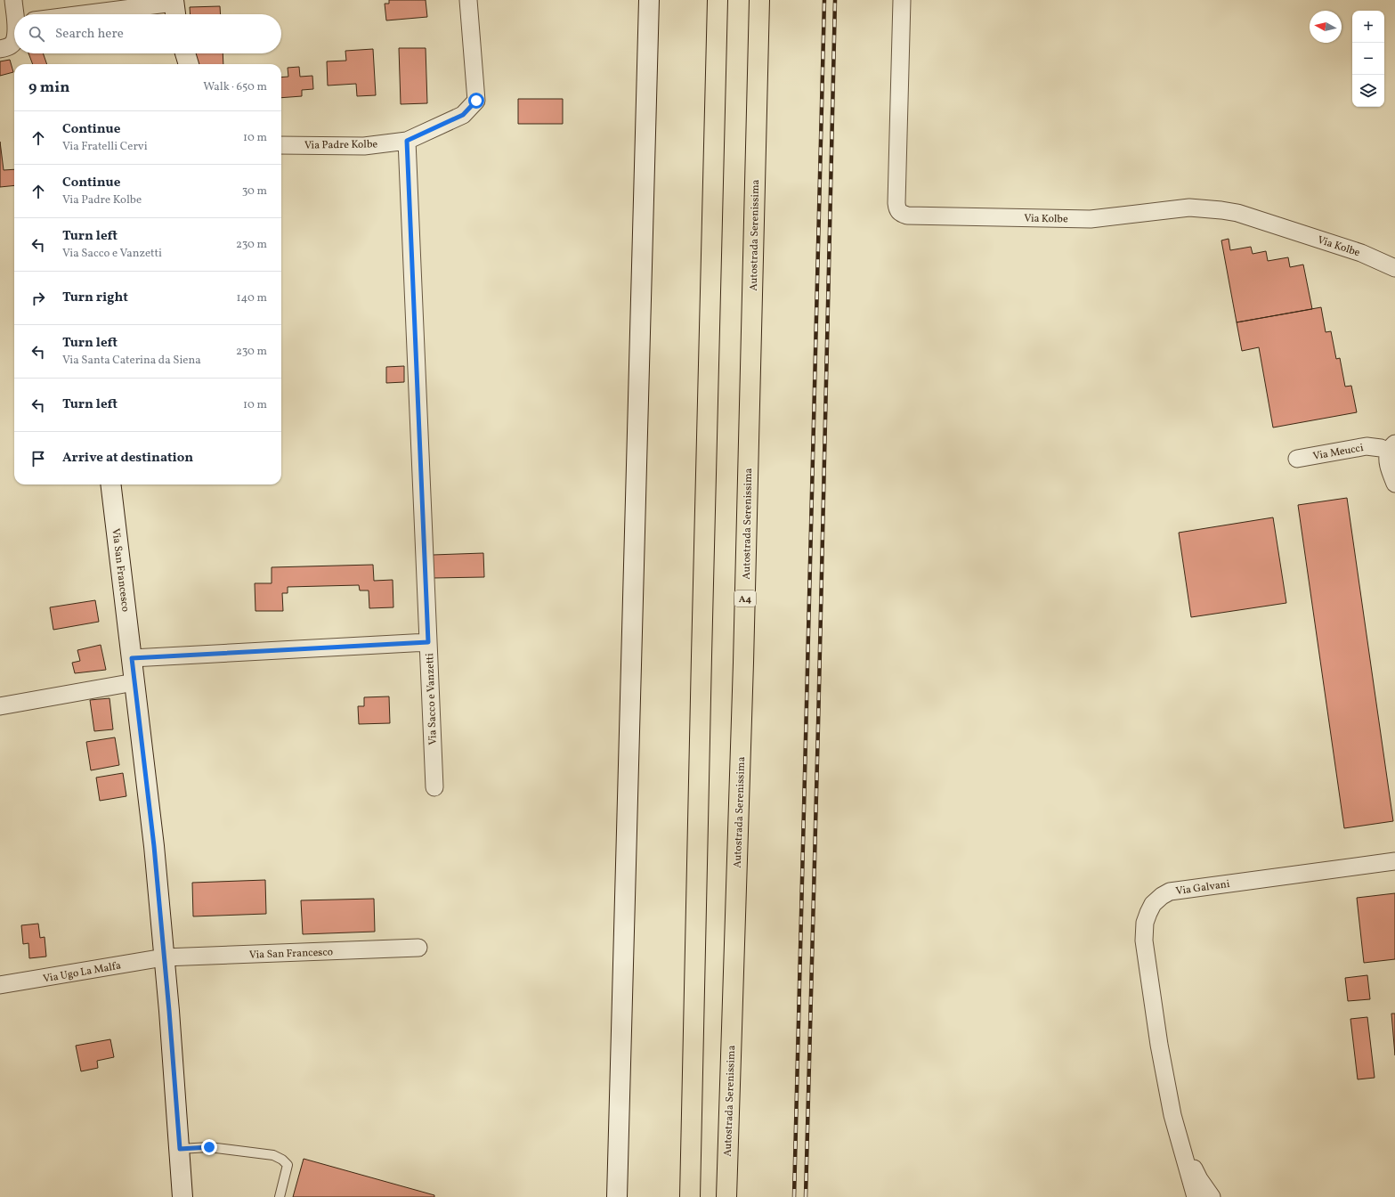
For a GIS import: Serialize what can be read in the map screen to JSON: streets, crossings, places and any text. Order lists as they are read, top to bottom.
{
  "streets": {
    "highway": ["Autostrada Serenissima", "A4"],
    "street": [
      "Via Padre Kolbe",
      "Via Kolbe",
      "Via Meucci",
      "Via San Francesco",
      "Via Sacco e Vanzetti",
      "Via Galvani",
      "Via Ugo La Malfa"
    ]
  },
  "crossings": [
    ["Via Padre Kolbe", "Via Sacco e Vanzetti"],
    ["Via San Francesco", "Via Ugo La Malfa"]
  ],
  "north": "left",
  "page": {
    "map_buttons": ["+", "−"],
    "search": "Search here",
    "heading": ["9 min", "Walk · 650 m"],
    "list": [
      ["Continue", "Via Fratelli Cervi", "10 m"],
      ["Continue", "Via Padre Kolbe", "30 m"],
      ["Turn left", "Via Sacco e Vanzetti", "230 m"],
      ["Turn right", "140 m"],
      ["Turn left", "Via Santa Caterina da Siena", "230 m"],
      ["Turn left", "10 m"],
      "Arrive at destination"
    ]
  }
}
